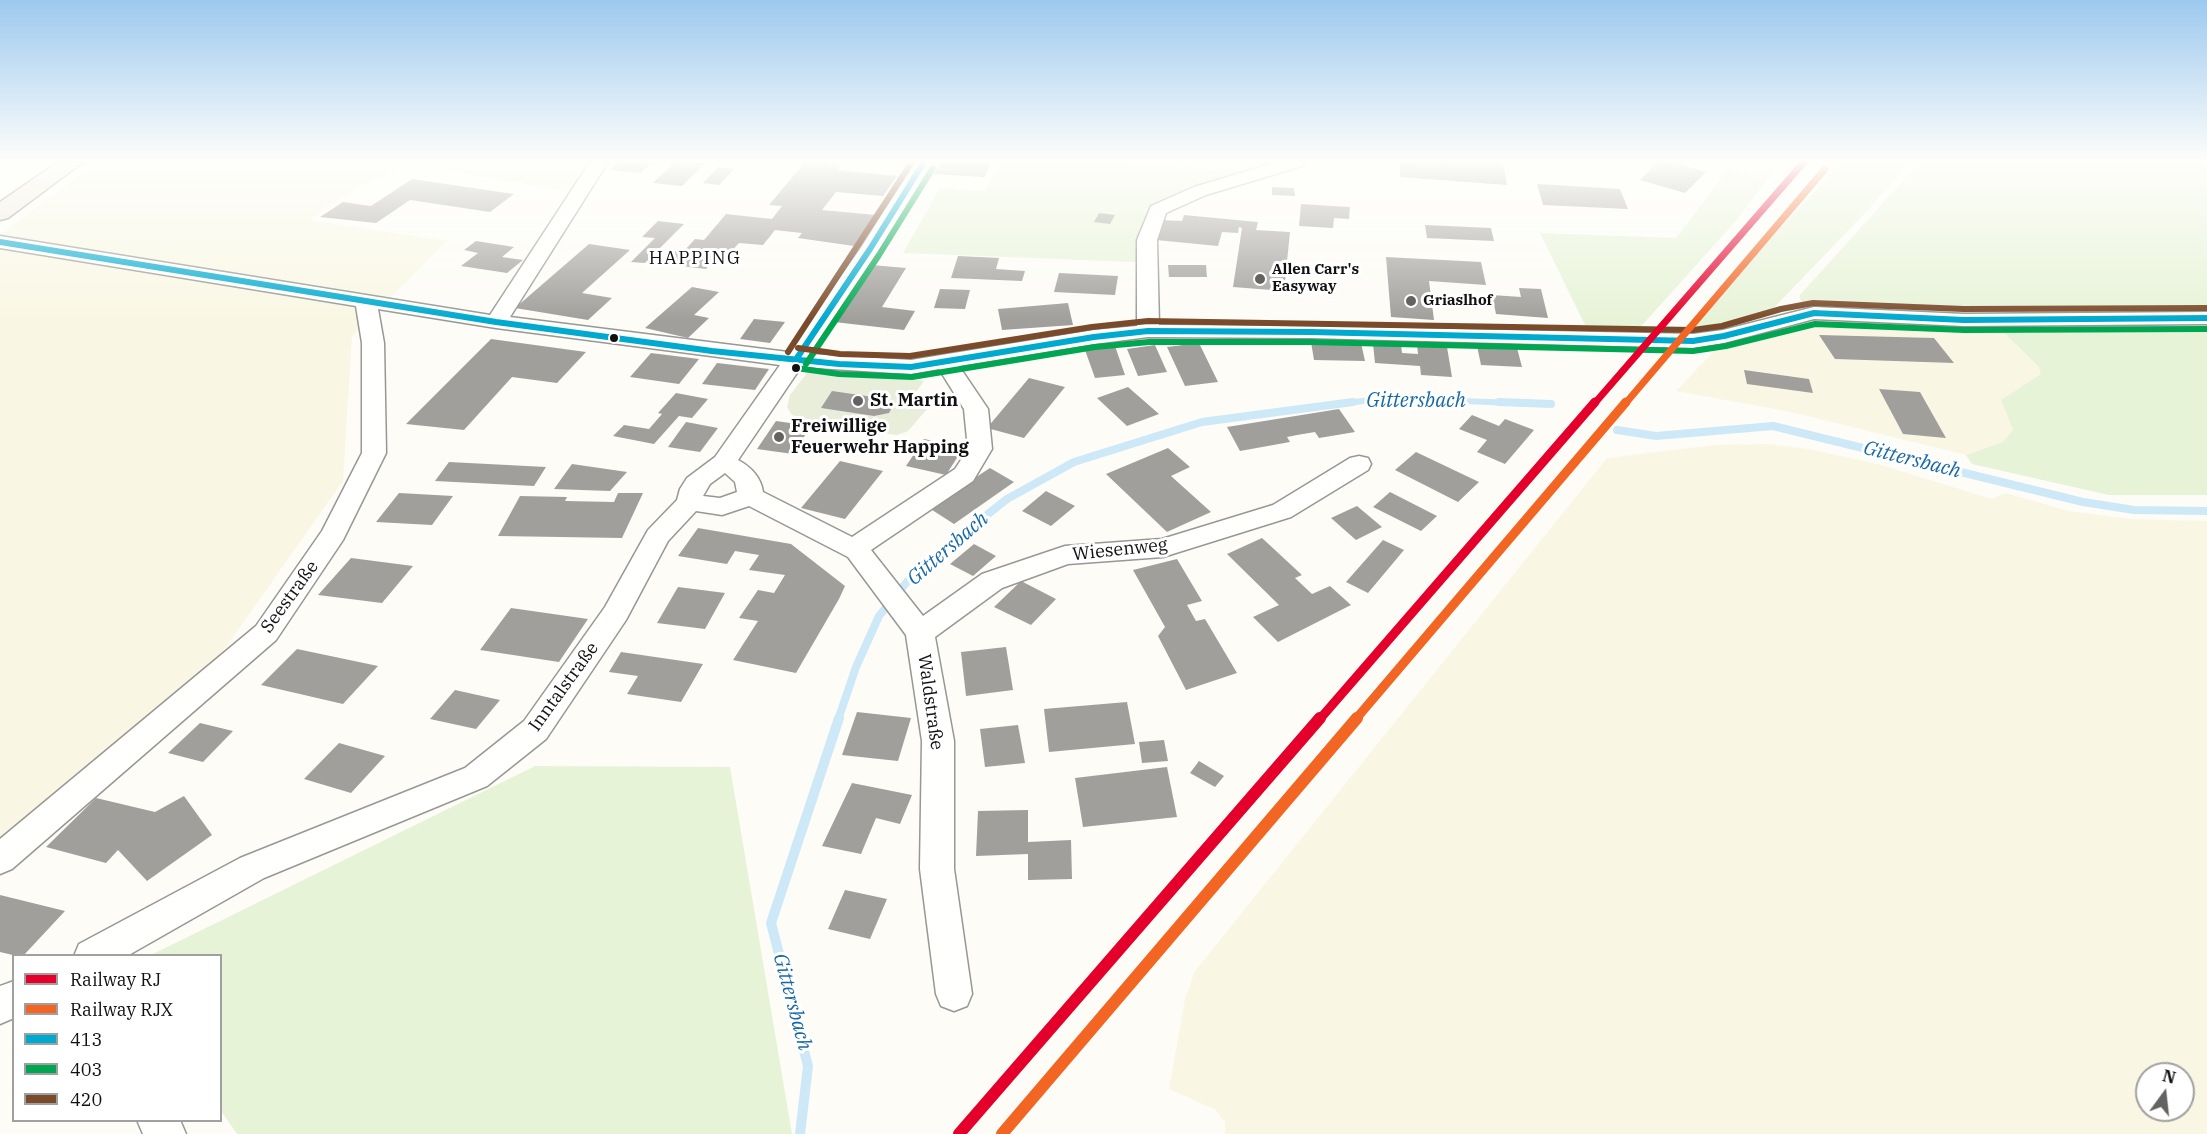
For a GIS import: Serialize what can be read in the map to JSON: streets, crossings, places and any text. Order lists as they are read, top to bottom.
{
  "streets": {
    "street": [
      "Wiesenweg",
      "Seestraße",
      "Inntalstraße",
      "Waldstraße"
    ]
  },
  "crossings": [
    ["Wiesenweg", "Waldstraße"]
  ],
  "districts": ["HAPPING"],
  "water": ["Gittersbach"],
  "places": [
    "Allen Carr's Easyway",
    "Griaslhof",
    "St. Martin",
    "Freiwillige Feuerwehr Happing"
  ],
  "lines": [
    "rail line RJ",
    "rail line RJX",
    "transit line 413",
    "transit line 403",
    "transit line 420"
  ],
  "legend": [
    "Railway RJ",
    "Railway RJX",
    "413",
    "403",
    "420"
  ],
  "north": "top"
}
